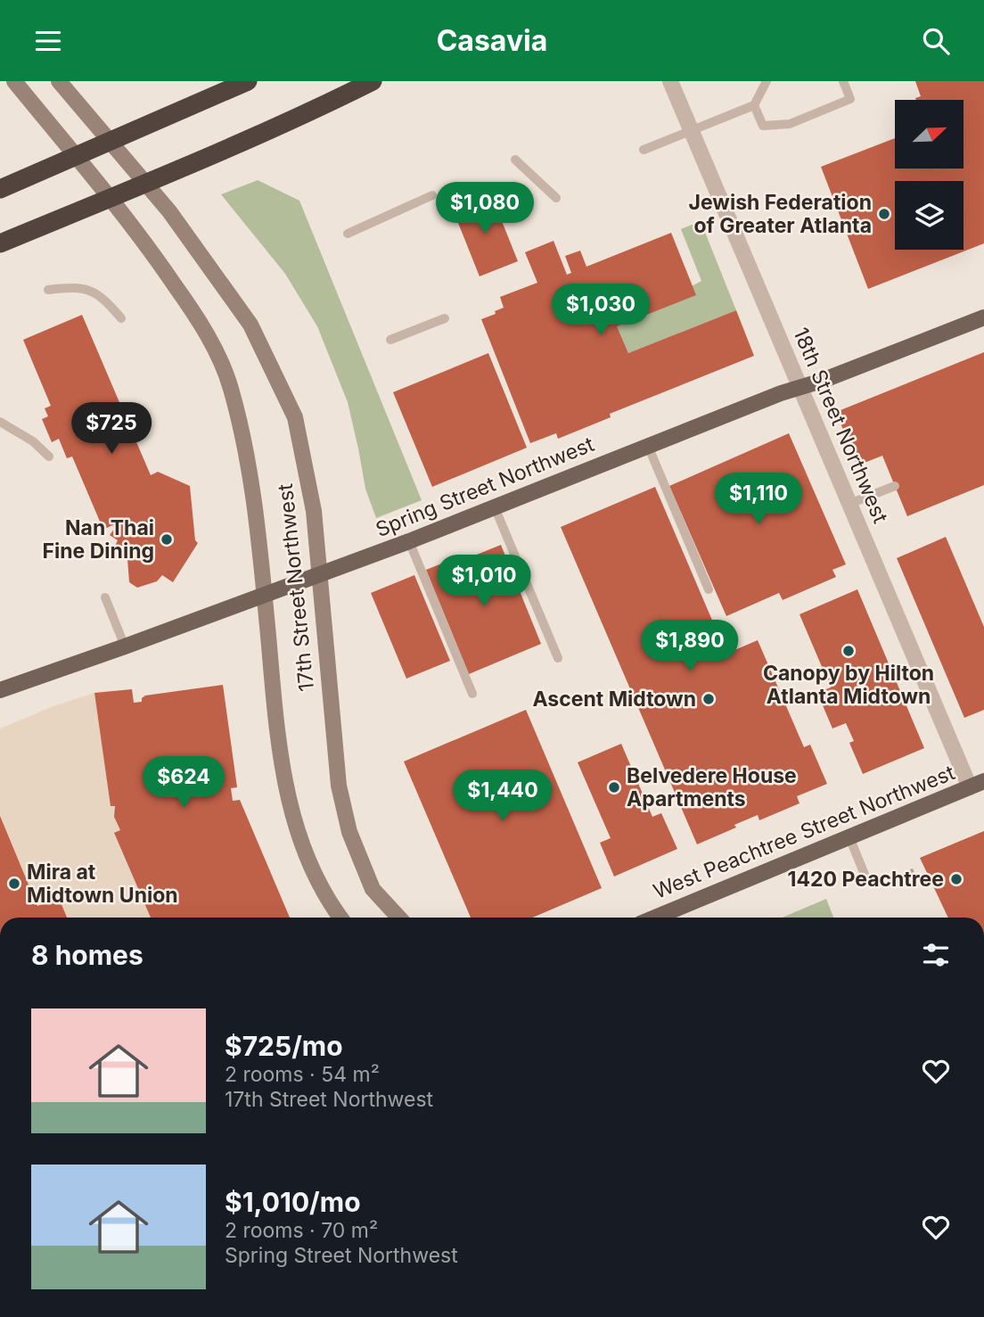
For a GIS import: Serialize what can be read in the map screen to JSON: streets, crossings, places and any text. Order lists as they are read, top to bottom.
{
  "streets": {
    "main road": ["Spring Street Northwest", "17th Street Northwest", "West Peachtree Street Northwest"],
    "street": ["18th Street Northwest"]
  },
  "crossings": [
    ["18th Street Northwest", "Spring Street Northwest"],
    ["18th Street Northwest", "West Peachtree Street Northwest"],
    ["Spring Street Northwest", "17th Street Northwest"]
  ],
  "places": [
    "Jewish Federation of Greater Atlanta",
    "Nan Thai Fine Dining",
    "Canopy by Hilton Atlanta Midtown",
    "Ascent Midtown",
    "Belvedere House Apartments",
    "1420 Peachtree",
    "Mira at Midtown Union"
  ],
  "north": "top right",
  "page": {
    "header": "Casavia",
    "price": [
      "$1,080",
      "$1,030",
      "$725",
      "$1,110",
      "$1,010",
      "$1,890",
      "$624",
      "$1,440"
    ],
    "heading": "8 homes",
    "list": [
      {
        "name": "$725/mo",
        "note": "2 rooms · 54 m² · 17th Street Northwest"
      },
      {
        "name": "$1,010/mo",
        "note": "2 rooms · 70 m² · Spring Street Northwest"
      }
    ]
  }
}
